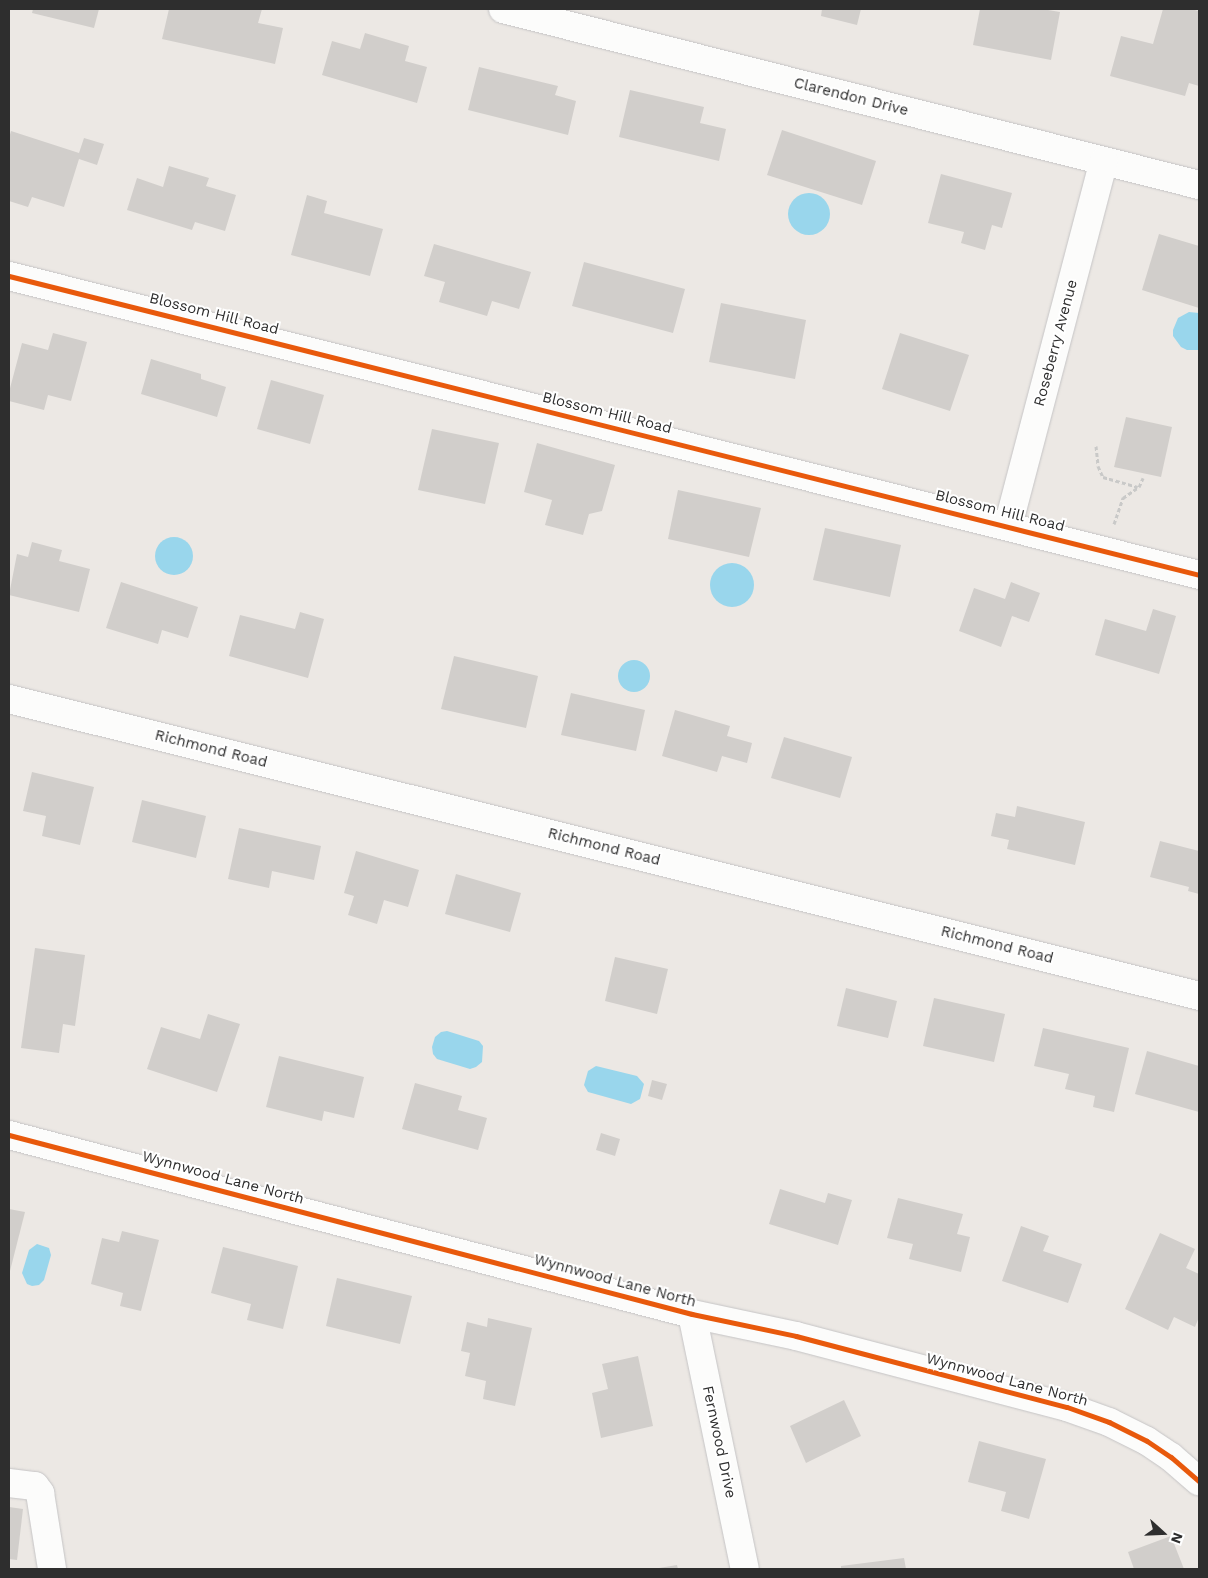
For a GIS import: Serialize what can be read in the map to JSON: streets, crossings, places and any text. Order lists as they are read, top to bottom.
{
  "streets": {
    "street": [
      "Clarendon Drive",
      "Blossom Hill Road",
      "Roseberry Avenue",
      "Richmond Road",
      "Wynnwood Lane North",
      "Fernwood Drive"
    ]
  },
  "crossings": [
    ["Clarendon Drive", "Roseberry Avenue"],
    ["Blossom Hill Road", "Roseberry Avenue"],
    ["Wynnwood Lane North", "Fernwood Drive"]
  ],
  "north": "right"
}
